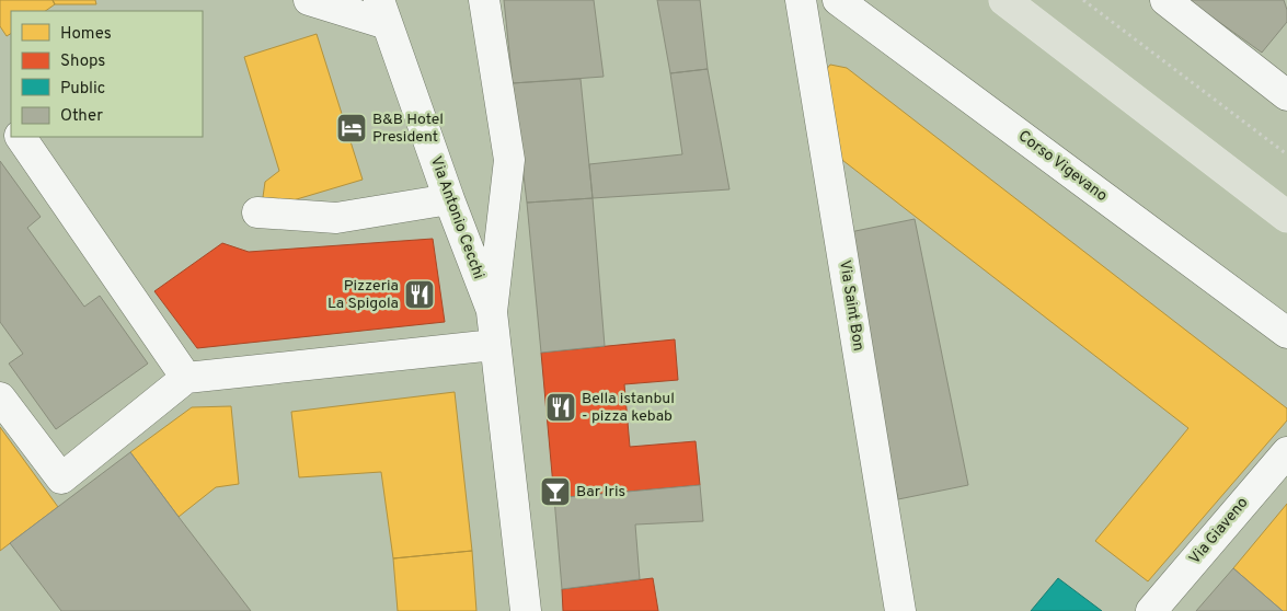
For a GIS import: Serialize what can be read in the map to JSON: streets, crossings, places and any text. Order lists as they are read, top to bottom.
{
  "streets": {
    "street": [
      "Corso Vigevano",
      "Via Antonio Cecchi",
      "Via Saint Bon",
      "Via Giaveno"
    ]
  },
  "places": {
    "hotel": ["B&B Hotel President"],
    "restaurant": ["Pizzeria La Spigola", "Bella istanbul - pizza kebab"],
    "bar": ["Bar Iris"]
  },
  "legend": [
    "Homes",
    "Shops",
    "Public",
    "Other"
  ]
}
